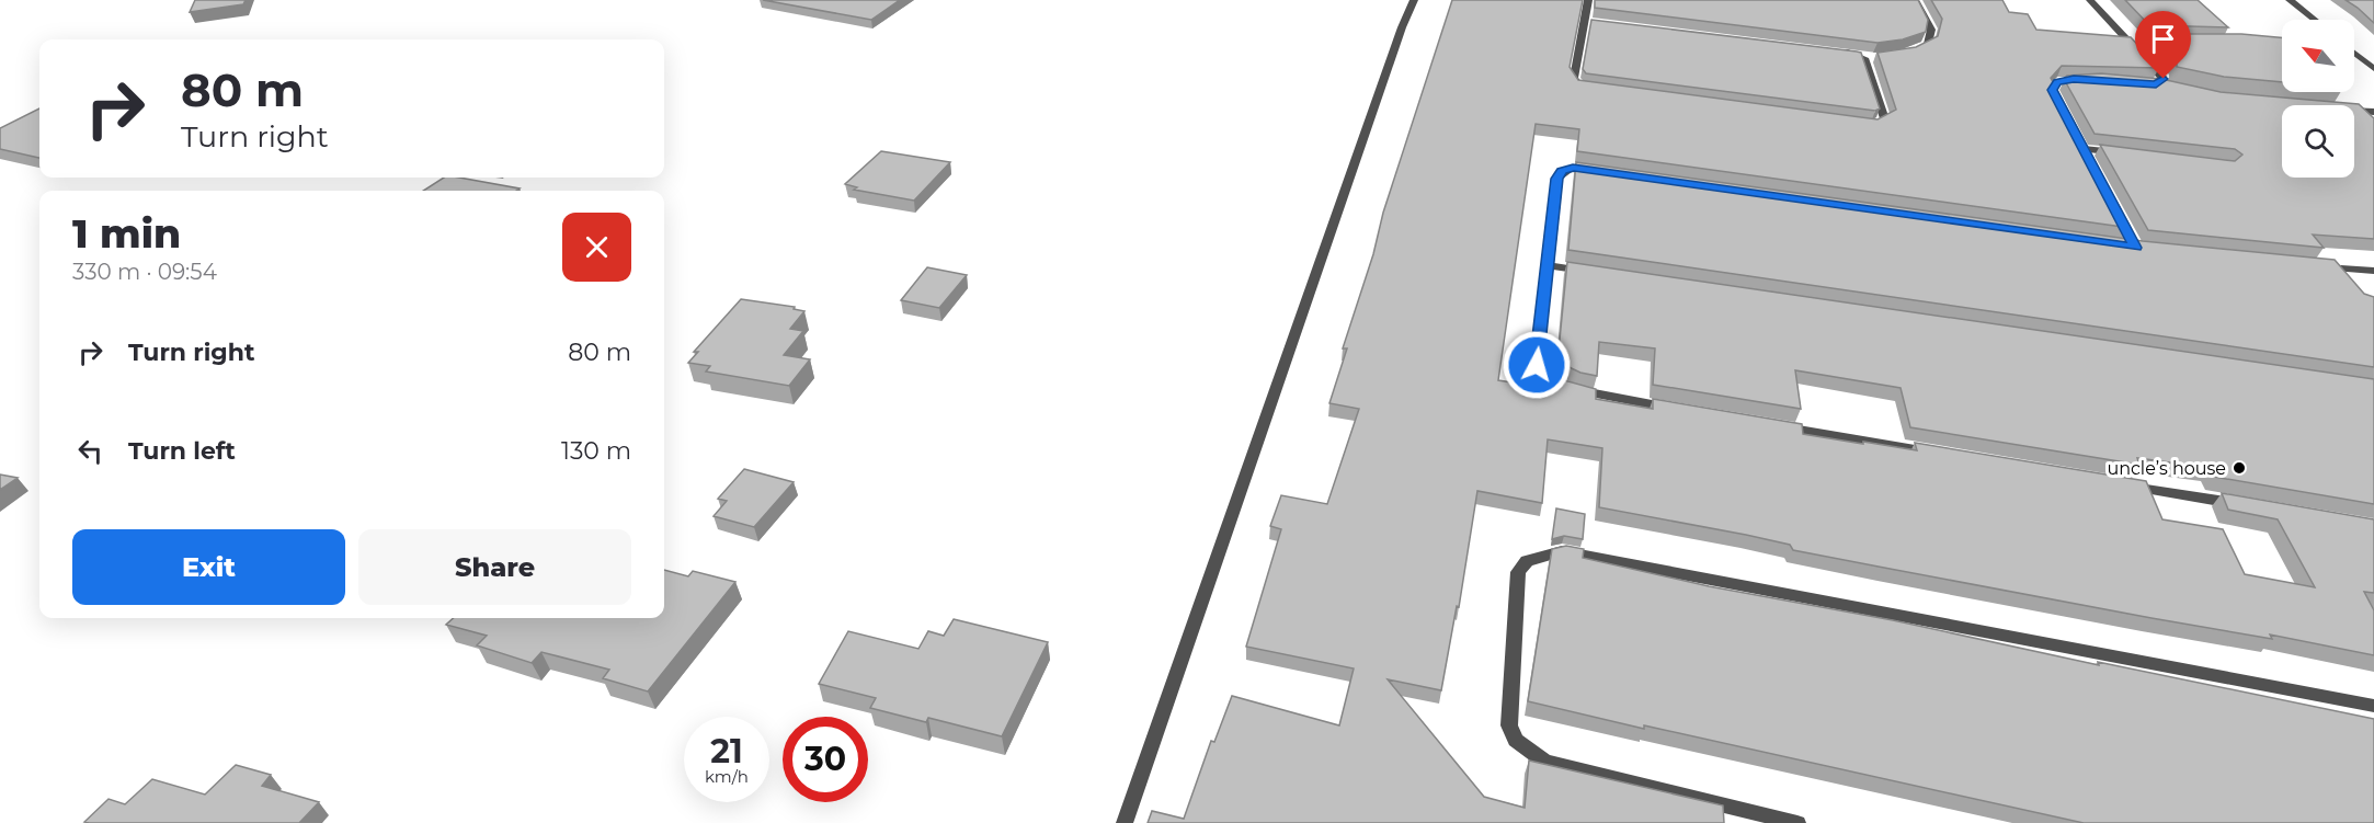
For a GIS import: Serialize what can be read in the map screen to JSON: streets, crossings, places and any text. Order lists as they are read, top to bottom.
{
  "places": ["uncle’s house"],
  "north": "top left",
  "page": {
    "turn": ["80 m", "Turn right"],
    "heading": ["1 min", "330 m · 09:54"],
    "list": [
      {
        "name": "Turn right",
        "value": "80 m"
      },
      {
        "name": "Turn left",
        "value": "130 m"
      }
    ],
    "buttons": ["Exit", "Share"],
    "speed": "21 km/h",
    "limit": "30"
  }
}
